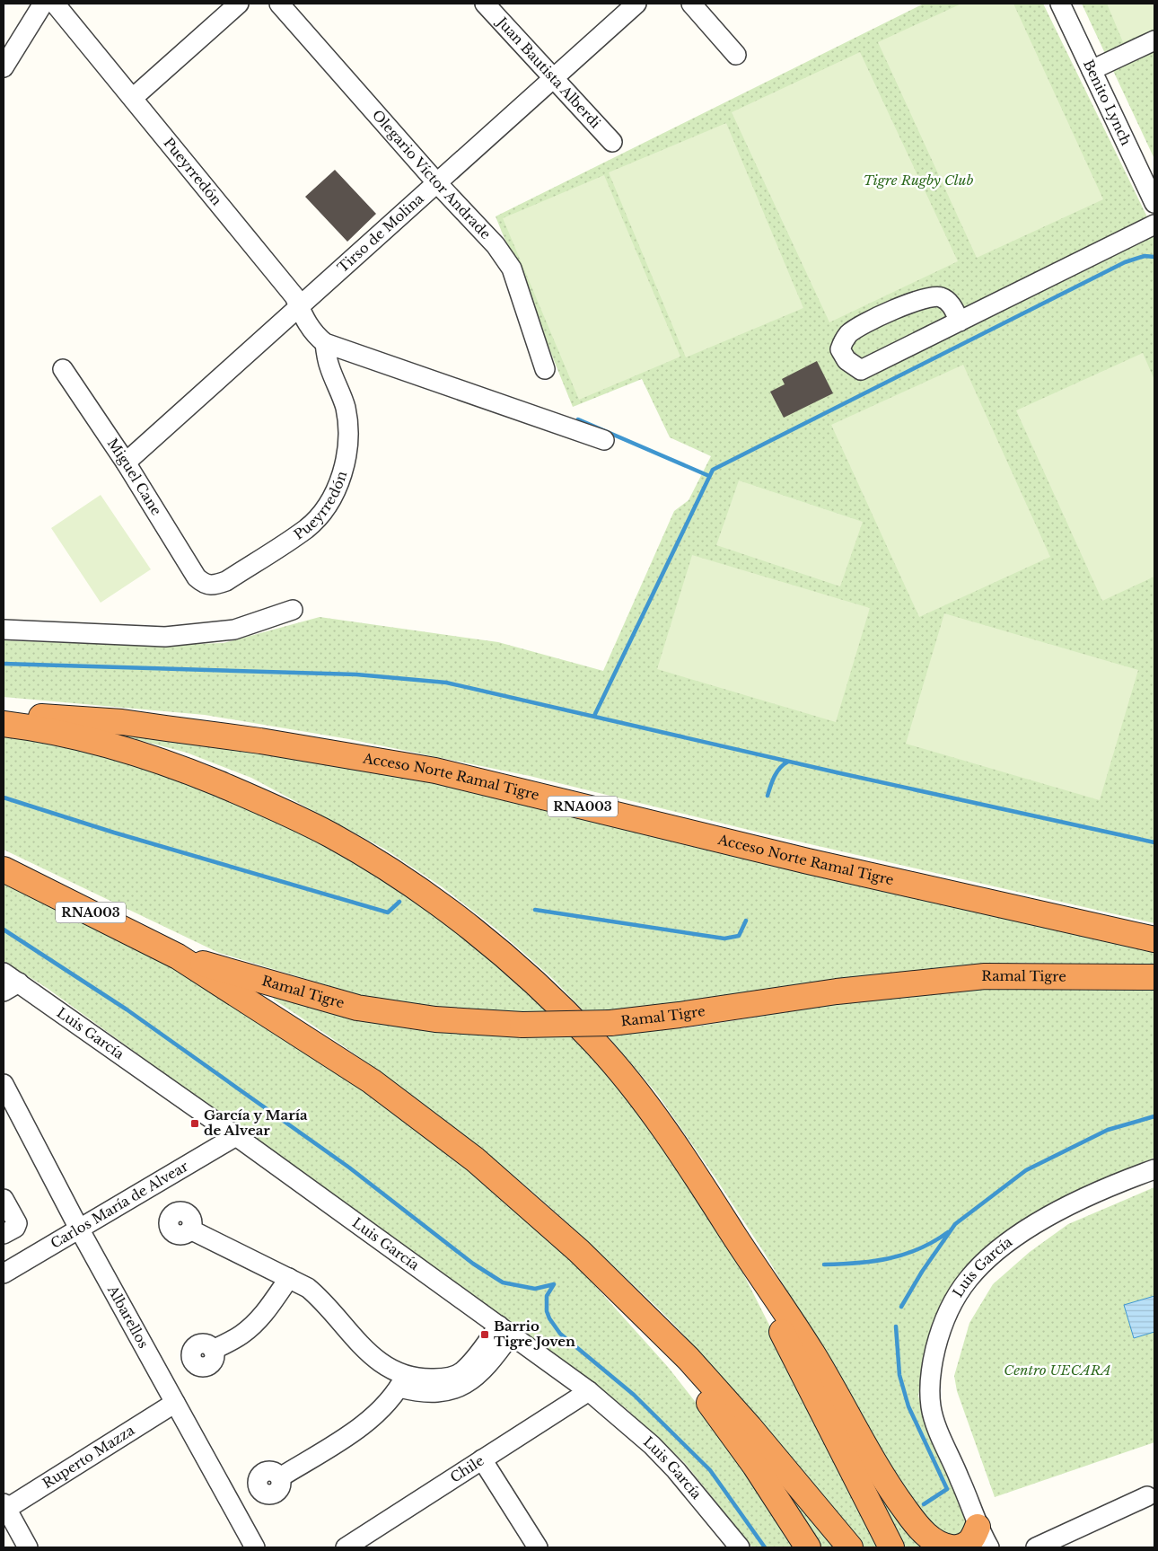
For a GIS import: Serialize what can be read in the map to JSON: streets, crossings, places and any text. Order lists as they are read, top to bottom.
{
  "streets": {
    "highway": ["Acceso Norte Ramal Tigre", "RNA003", "Ramal Tigre"],
    "street": [
      "Juan Bautista Alberdi",
      "Benito Lynch",
      "Pueyrredón",
      "Olegario Víctor Andrade",
      "Tirso de Molina",
      "Miguel Cane",
      "Luis García",
      "Carlos María de Alvear",
      "Albarellos",
      "Ruperto Mazza",
      "Chile"
    ]
  },
  "crossings": [
    ["Juan Bautista Alberdi", "Tirso de Molina"],
    ["Pueyrredón", "Tirso de Molina"],
    ["Pueyrredón", "Miguel Cane"],
    ["Olegario Víctor Andrade", "Tirso de Molina"],
    ["Tirso de Molina", "Miguel Cane"],
    ["RNA003", "Ramal Tigre"],
    ["Luis García", "Carlos María de Alvear"],
    ["Luis García", "Chile"],
    ["Carlos María de Alvear", "Albarellos"],
    ["Albarellos", "Ruperto Mazza"]
  ],
  "parks": ["Tigre Rugby Club", "Centro UECARA"],
  "places": {
    "transit": ["García y María de Alvear", "Barrio Tigre Joven"]
  }
}
